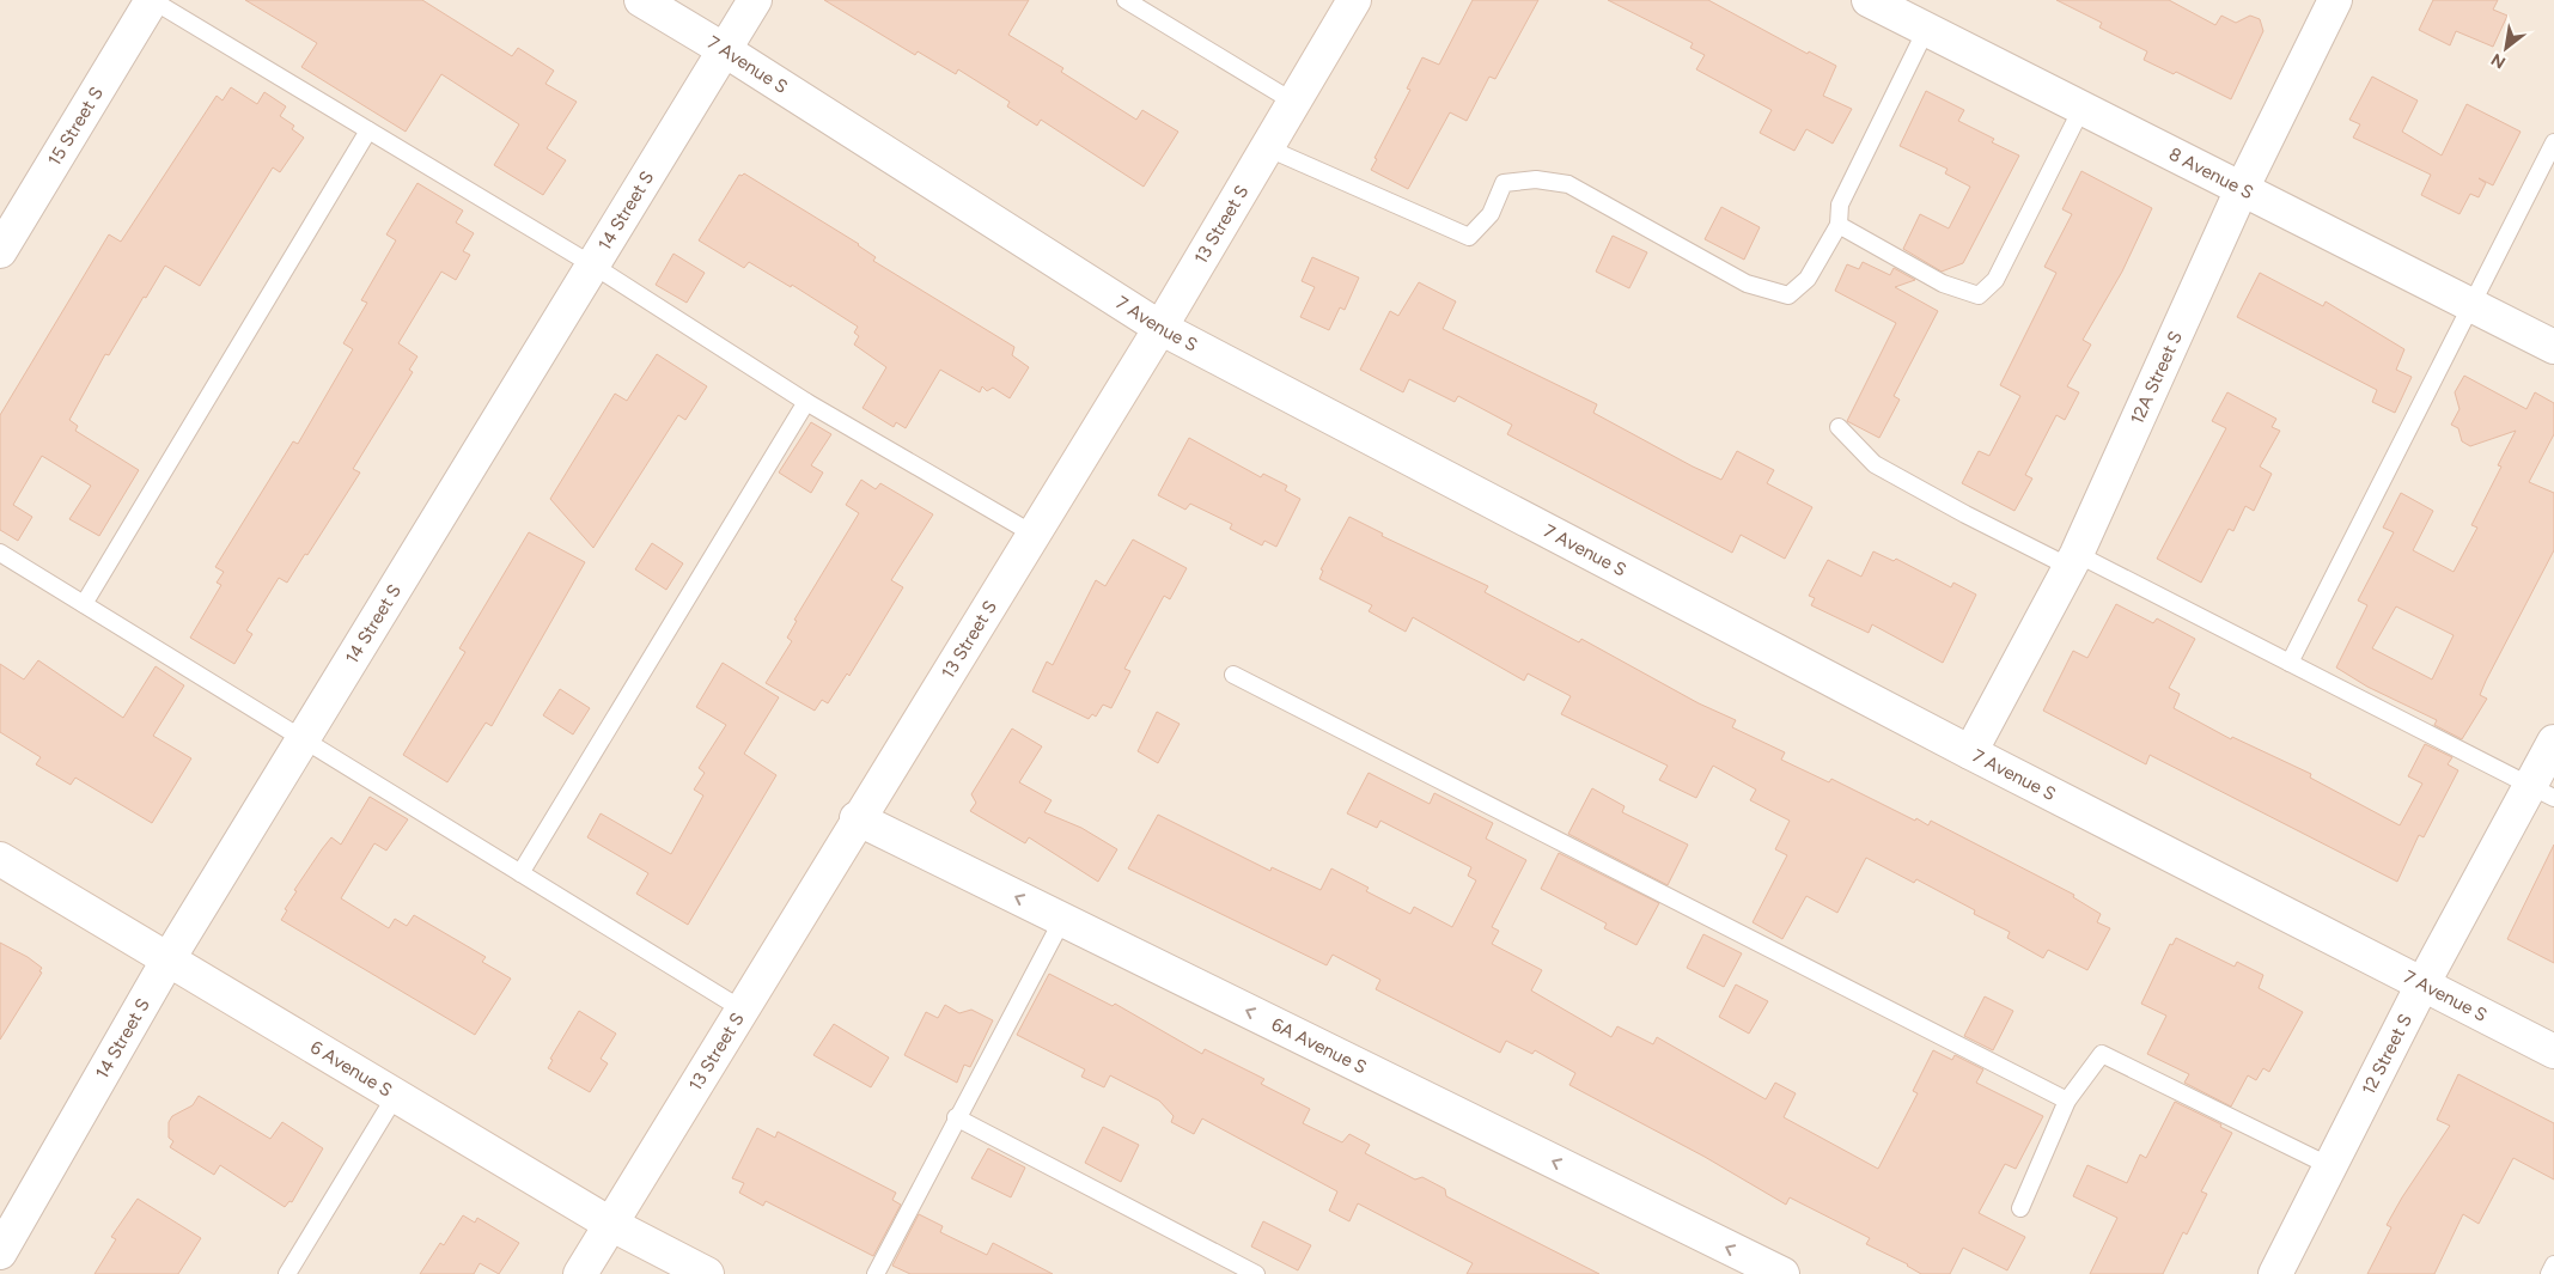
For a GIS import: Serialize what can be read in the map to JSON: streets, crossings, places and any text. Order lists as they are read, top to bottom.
{
  "streets": {
    "street": [
      "7 Avenue S",
      "15 Street S",
      "8 Avenue S",
      "14 Street S",
      "13 Street S",
      "12A Street S",
      "6A Avenue S",
      "12 Street S",
      "6 Avenue S"
    ]
  },
  "crossings": [
    ["7 Avenue S", "14 Street S"],
    ["7 Avenue S", "13 Street S"],
    ["7 Avenue S", "12A Street S"],
    ["7 Avenue S", "12 Street S"],
    ["8 Avenue S", "12A Street S"],
    ["14 Street S", "6 Avenue S"],
    ["13 Street S", "6A Avenue S"],
    ["13 Street S", "6 Avenue S"]
  ],
  "one_way": ["6A Avenue S"],
  "north": "bottom left"
}
